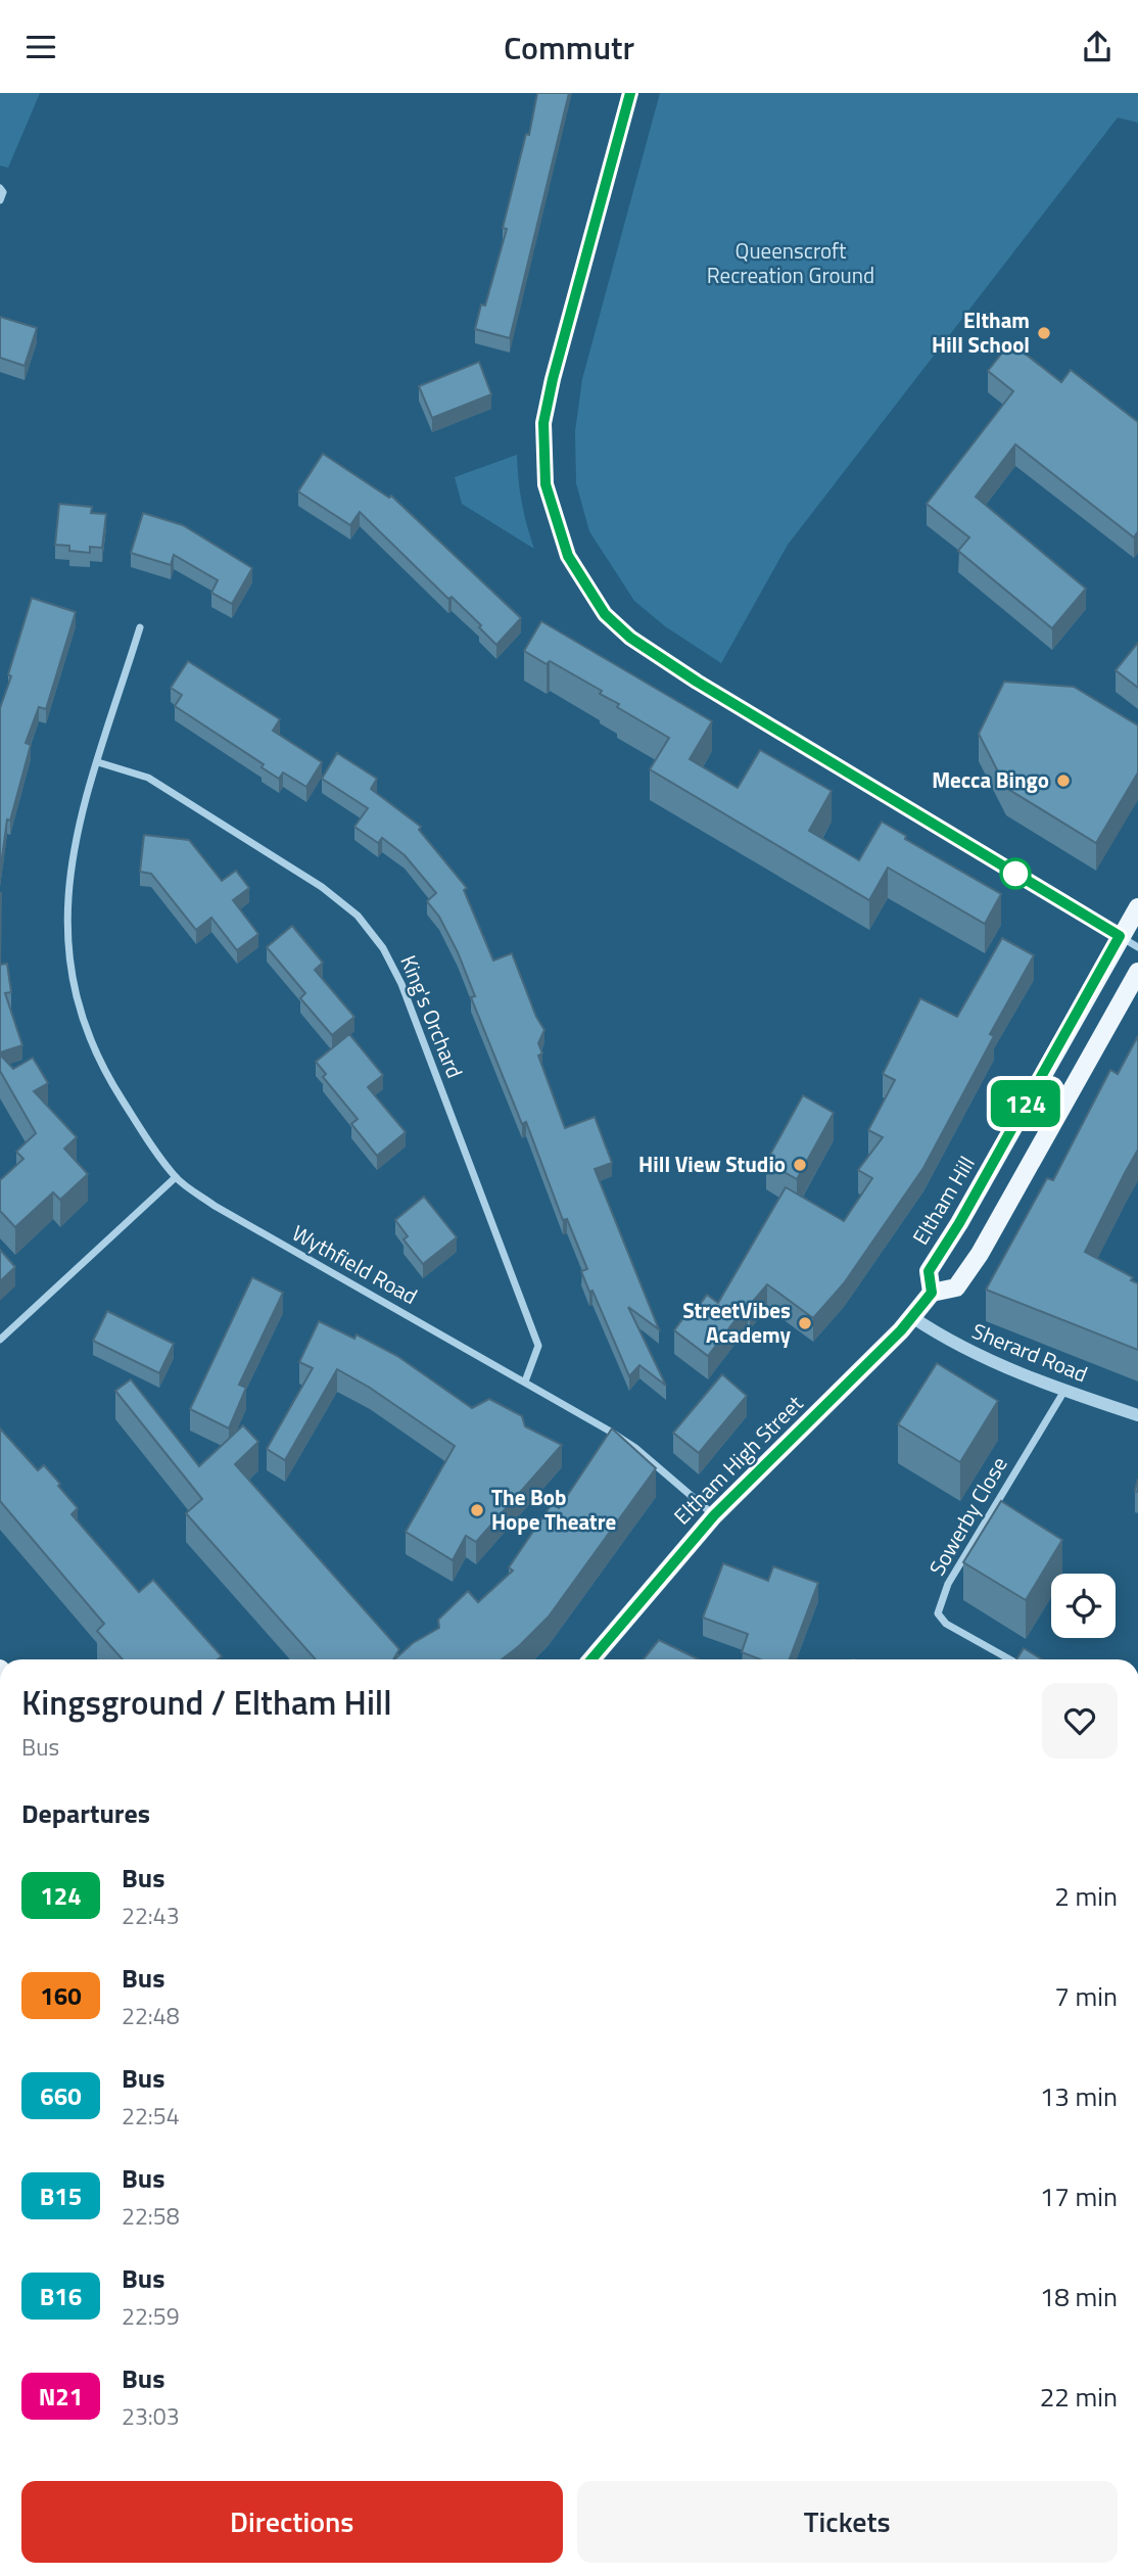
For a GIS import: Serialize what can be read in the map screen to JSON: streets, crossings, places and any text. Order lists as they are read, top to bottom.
{
  "streets": {
    "main road": ["Eltham Hill", "Eltham High Street"],
    "street": [
      "King's Orchard",
      "Wythfield Road",
      "Sherard Road",
      "Sowerby Close"
    ]
  },
  "crossings": [
    ["King's Orchard", "Wythfield Road"],
    ["Eltham Hill", "Eltham High Street"],
    ["Wythfield Road", "Eltham High Street"],
    ["Sherard Road", "Eltham High Street"],
    ["Sherard Road", "Sowerby Close"]
  ],
  "parks": ["Queenscroft Recreation Ground"],
  "places": [
    "Eltham Hill School",
    "Mecca Bingo",
    "Hill View Studio",
    "StreetVibes Academy",
    "The Bob Hope Theatre"
  ],
  "lines": ["bus line 124"],
  "page": {
    "header": "Commutr",
    "on_map": "124",
    "heading": [
      ["Kingsground / Eltham Hill", "Bus"],
      "Departures"
    ],
    "list": [
      {
        "mark": "124",
        "name": "Bus",
        "note": "22:43",
        "value": "2 min"
      },
      {
        "mark": "160",
        "name": "Bus",
        "note": "22:48",
        "value": "7 min"
      },
      {
        "mark": "660",
        "name": "Bus",
        "note": "22:54",
        "value": "13 min"
      },
      {
        "mark": "B15",
        "name": "Bus",
        "note": "22:58",
        "value": "17 min"
      },
      {
        "mark": "B16",
        "name": "Bus",
        "note": "22:59",
        "value": "18 min"
      },
      {
        "mark": "N21",
        "name": "Bus",
        "note": "23:03",
        "value": "22 min"
      }
    ],
    "buttons": ["Directions", "Tickets"]
  }
}
